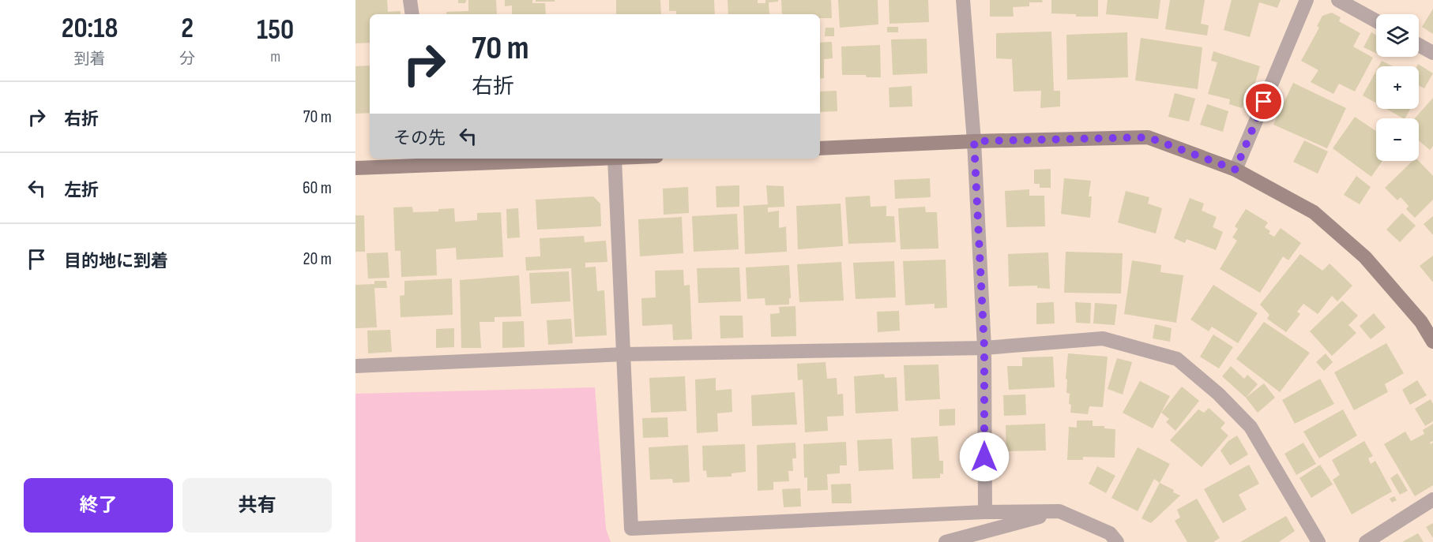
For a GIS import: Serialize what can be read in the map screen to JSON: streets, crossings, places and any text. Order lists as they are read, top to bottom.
{
  "page": {
    "eta": [
      "20:18",
      "到着",
      "2",
      "分",
      "150",
      "m"
    ],
    "map_buttons": ["+", "−"],
    "turn": ["70 m", "右折"],
    "list": [
      {
        "name": "右折",
        "value": "70 m"
      },
      {
        "name": "左折",
        "value": "60 m"
      },
      {
        "name": "目的地に到着",
        "value": "20 m"
      }
    ],
    "then": "その先",
    "buttons": ["終了", "共有"]
  }
}
